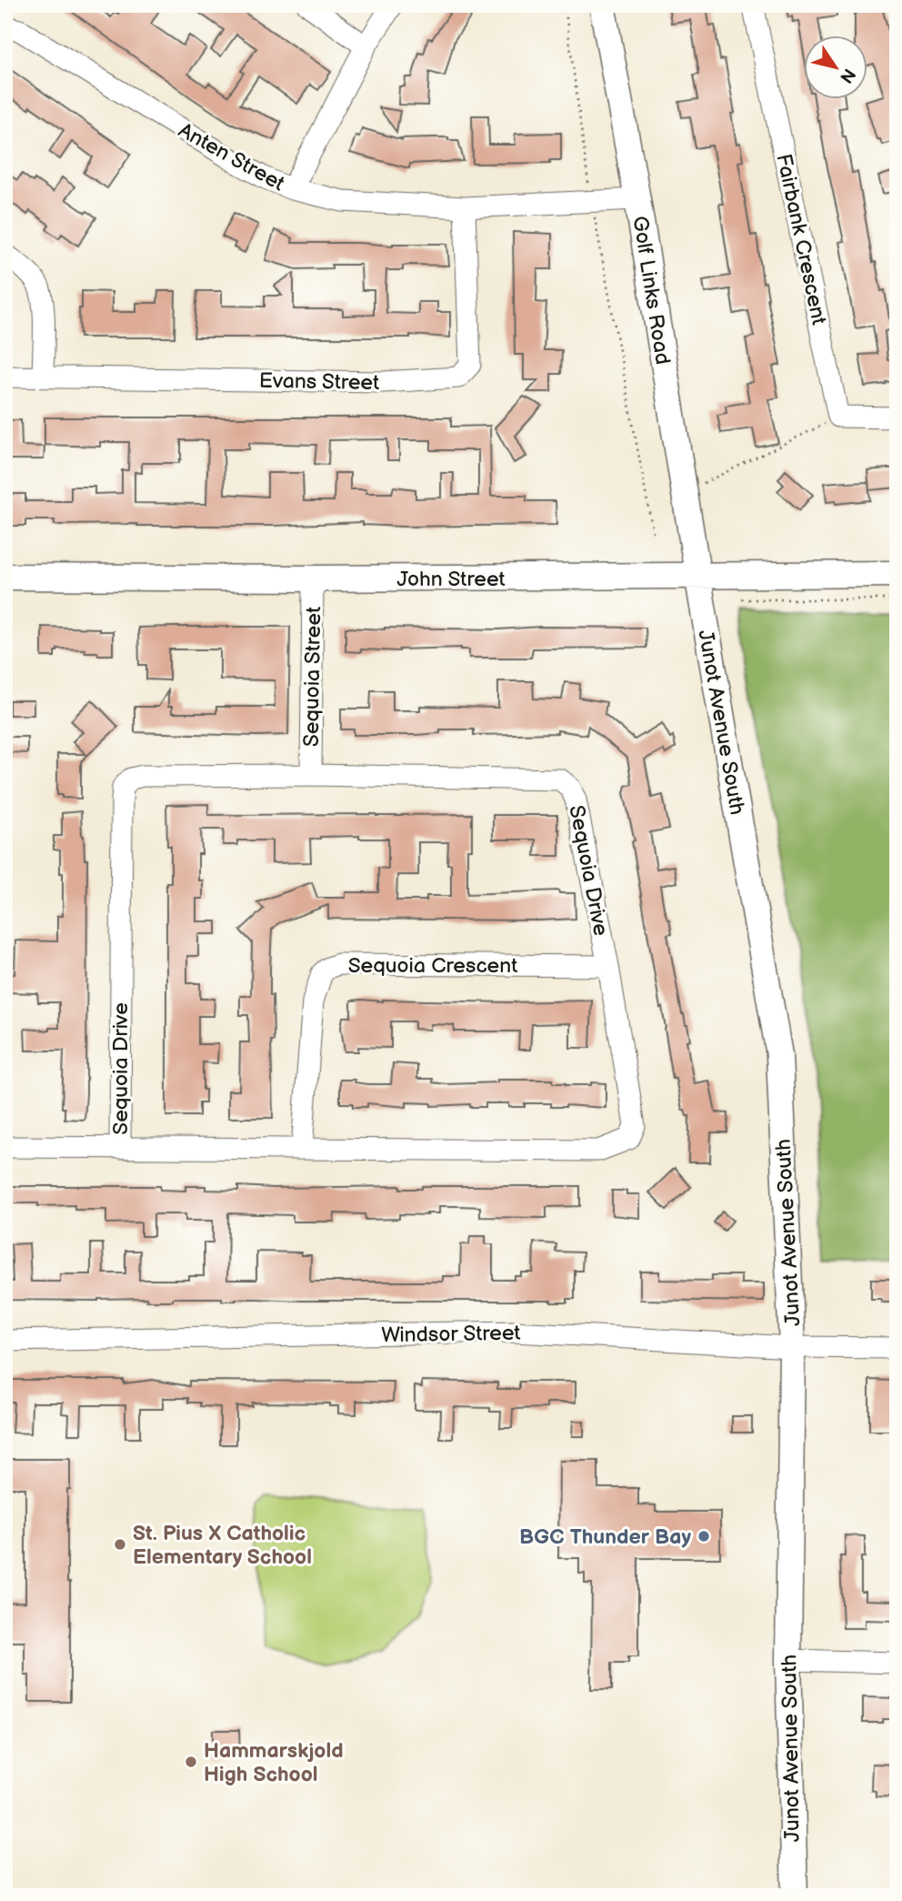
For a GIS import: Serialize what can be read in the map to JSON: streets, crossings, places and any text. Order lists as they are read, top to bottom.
{
  "streets": {
    "main road": ["Golf Links Road", "John Street", "Junot Avenue South"],
    "street": [
      "Anten Street",
      "Fairbank Crescent",
      "Evans Street",
      "Sequoia Street",
      "Sequoia Drive",
      "Sequoia Crescent",
      "Windsor Street"
    ]
  },
  "crossings": [
    ["Anten Street", "Golf Links Road"],
    ["Anten Street", "Evans Street"],
    ["Golf Links Road", "John Street"],
    ["Golf Links Road", "Junot Avenue South"],
    ["John Street", "Sequoia Street"],
    ["John Street", "Junot Avenue South"],
    ["Sequoia Street", "Sequoia Drive"],
    ["Junot Avenue South", "Windsor Street"],
    ["Sequoia Drive", "Sequoia Crescent"]
  ],
  "places": ["BGC Thunder Bay", "St. Pius X Catholic Elementary School", "Hammarskjold High School"],
  "north": "bottom right"
}
